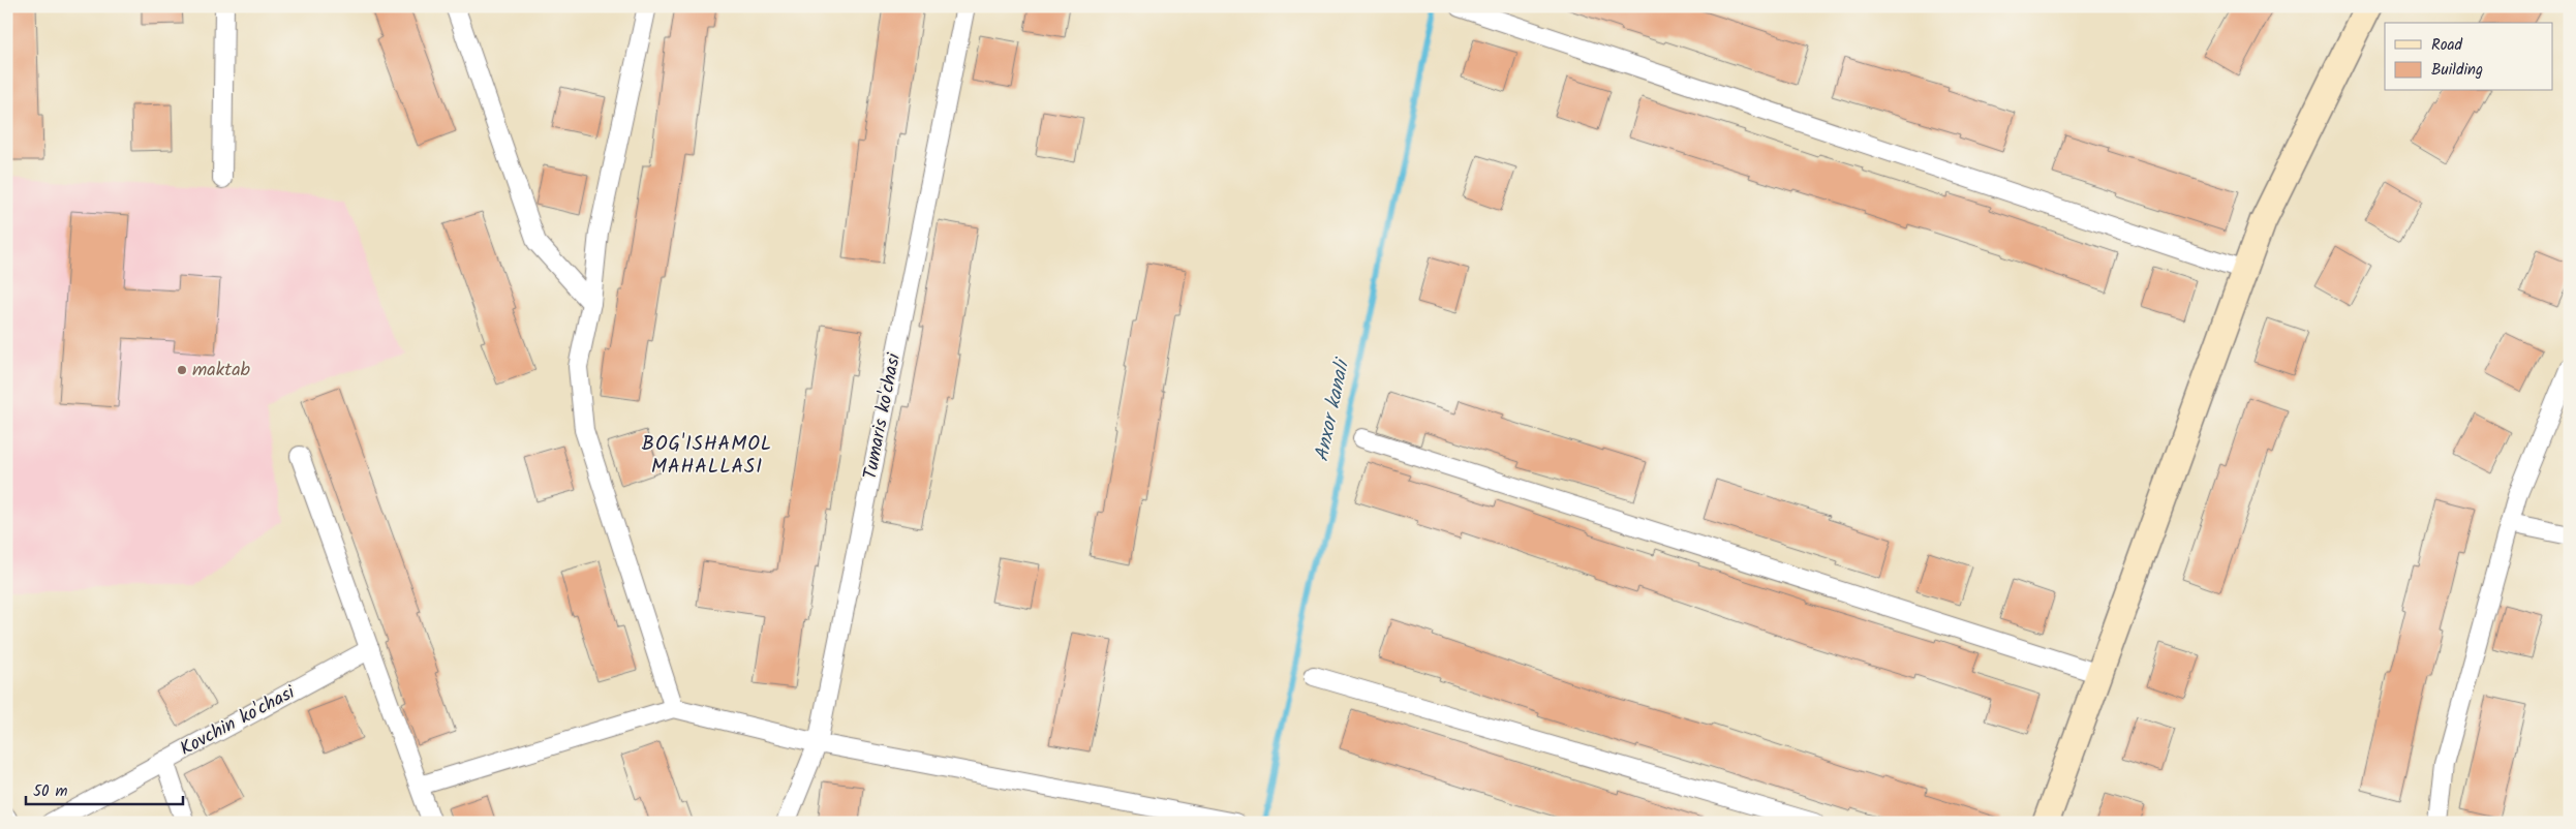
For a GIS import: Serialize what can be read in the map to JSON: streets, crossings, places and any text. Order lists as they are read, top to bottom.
{
  "streets": {
    "street": ["Tumaris ko'chasi", "Kovchin ko'chasi"]
  },
  "districts": ["BOG'ISHAMOL MAHALLASI"],
  "water": ["Anxor kanali"],
  "places": ["maktab"],
  "legend": ["Road", "Building"],
  "scale_bar": "50 m"
}
